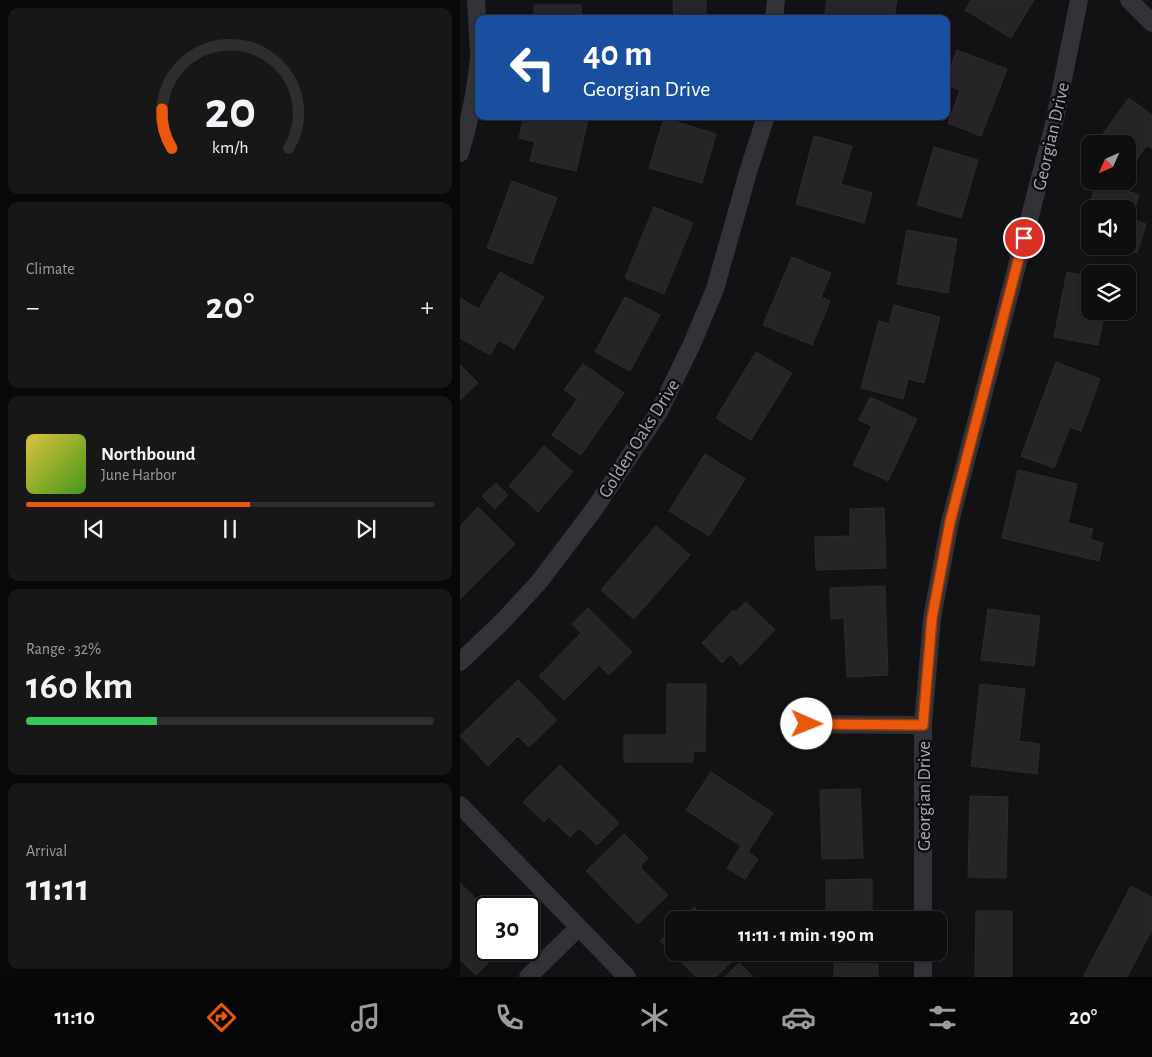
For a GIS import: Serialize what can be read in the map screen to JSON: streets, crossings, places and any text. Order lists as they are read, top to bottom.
{
  "streets": {
    "street": ["Georgian Drive", "Golden Oaks Drive"]
  },
  "north": "bottom left",
  "page": {
    "turn": ["40 m", "Georgian Drive"],
    "tile": [
      "Climate",
      ["Range · 32%", "160 km"],
      ["Arrival", "11:11"]
    ],
    "heat": ["−", "20°", "+"],
    "song": ["Northbound", "June Harbor"],
    "limit": "30",
    "trip": "11:11 · 1 min · 190 m",
    "tabs": ["11:10", "20°"],
    "gauge": ["20", "km/h"]
  }
}
